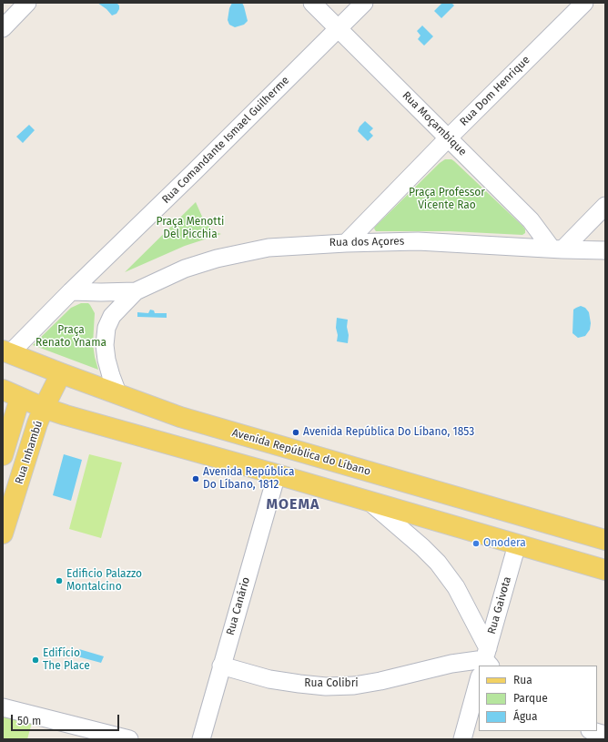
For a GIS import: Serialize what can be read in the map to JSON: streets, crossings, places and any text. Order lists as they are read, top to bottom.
{
  "streets": {
    "main road": ["Rua Inhambú", "Avenida República do Líbano"],
    "street": [
      "Rua Dom Henrique",
      "Rua Moçambique",
      "Rua Comandante Ismael Guilherme",
      "Rua dos Açores",
      "Rua Gaivota",
      "Rua Canário",
      "Rua Colibri"
    ]
  },
  "crossings": [
    ["Rua Dom Henrique", "Rua Moçambique"],
    ["Rua Dom Henrique", "Rua dos Açores"],
    ["Rua Moçambique", "Rua Comandante Ismael Guilherme"],
    ["Rua Moçambique", "Rua dos Açores"],
    ["Rua Comandante Ismael Guilherme", "Rua dos Açores"],
    ["Rua Comandante Ismael Guilherme", "Avenida República do Líbano"],
    ["Rua dos Açores", "Avenida República do Líbano"],
    ["Rua Inhambú", "Avenida República do Líbano"],
    ["Rua Gaivota", "Rua Colibri"],
    ["Rua Canário", "Rua Colibri"]
  ],
  "districts": ["MOEMA"],
  "parks": ["Praça Professor Vicente Rao", "Praça Menotti Del Picchia", "Praça Renato Ynama"],
  "places": [
    "Avenida República Do Líbano, 1853",
    "Avenida República Do Líbano, 1812",
    "Onodera",
    "Edificio Palazzo Montalcino",
    "Edifício The Place"
  ],
  "legend": ["Rua", "Parque", "Água"],
  "scale_bar": "50 m"
}
